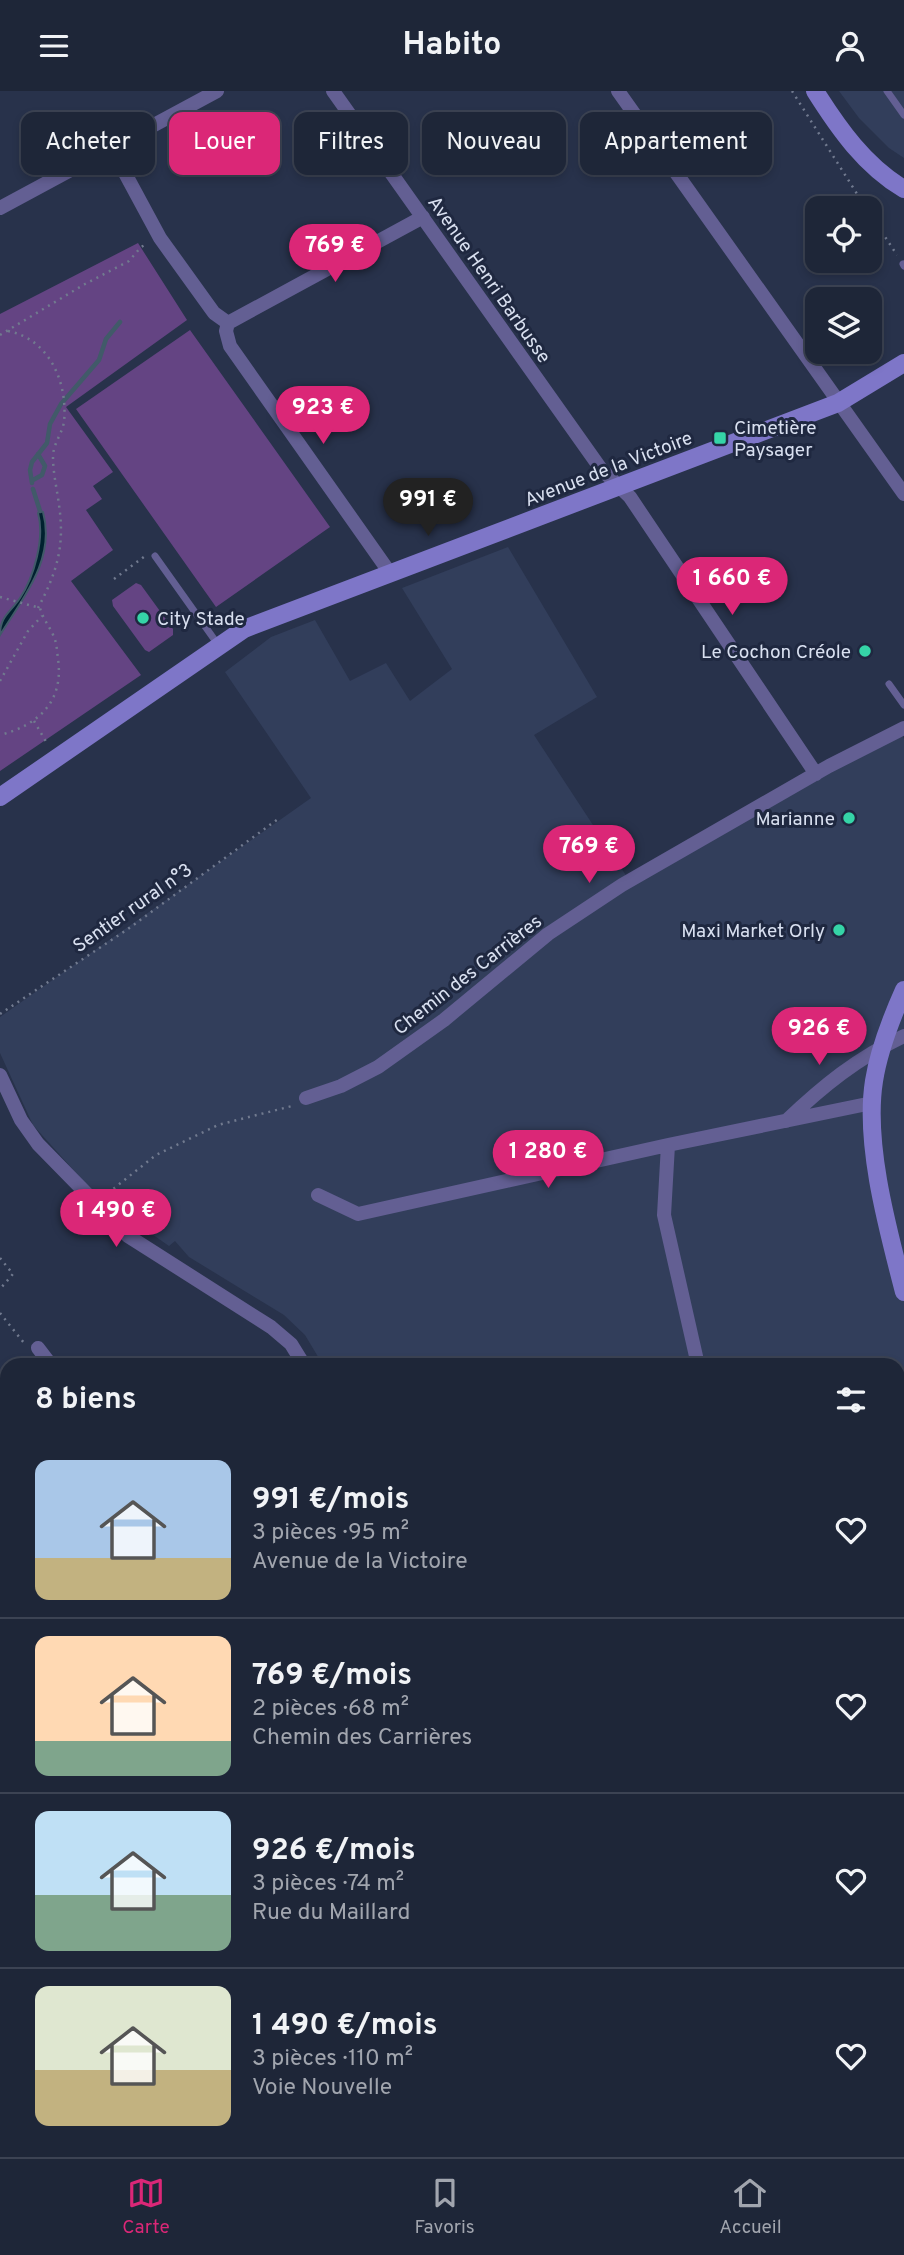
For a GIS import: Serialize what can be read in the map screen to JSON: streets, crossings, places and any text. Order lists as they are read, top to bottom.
{
  "streets": {
    "street": ["Avenue Henri Barbusse", "Avenue de la Victoire", "Chemin des Carrières"],
    "path": ["Sentier rural n°3"]
  },
  "crossings": [
    ["Avenue Henri Barbusse", "Avenue de la Victoire"],
    ["Avenue Henri Barbusse", "Chemin des Carrières"]
  ],
  "places": {
    "transit": ["Cimetière Paysager"],
    "other": [
      "City Stade",
      "Le Cochon Créole",
      "Marianne",
      "Maxi Market Orly"
    ]
  },
  "page": {
    "header": "Habito",
    "chip": [
      "Acheter",
      "Louer",
      "Filtres",
      "Nouveau",
      "Appartement"
    ],
    "price": [
      "769 €",
      "923 €",
      "991 €",
      "1 660 €",
      "769 €",
      "926 €",
      "1 280 €",
      "1 490 €"
    ],
    "heading": "8 biens",
    "list": [
      {
        "name": "991 €/mois",
        "note": "3 pièces · 95 m² · Avenue de la Victoire"
      },
      {
        "name": "769 €/mois",
        "note": "2 pièces · 68 m² · Chemin des Carrières"
      },
      {
        "name": "926 €/mois",
        "note": "3 pièces · 74 m² · Rue du Maillard"
      },
      {
        "name": "1 490 €/mois",
        "note": "3 pièces · 110 m² · Voie Nouvelle"
      }
    ],
    "tabs": ["Carte", "Favoris", "Accueil"]
  }
}
